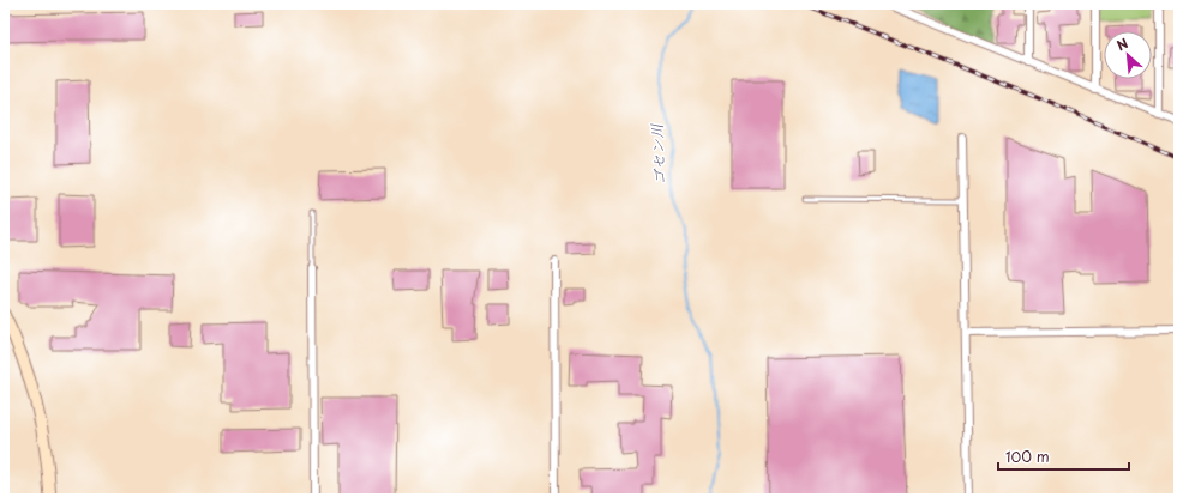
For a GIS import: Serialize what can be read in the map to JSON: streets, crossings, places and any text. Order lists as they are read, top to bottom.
{
  "water": ["ゴセン川"],
  "scale_bar": "100 m",
  "north": "top left"
}
